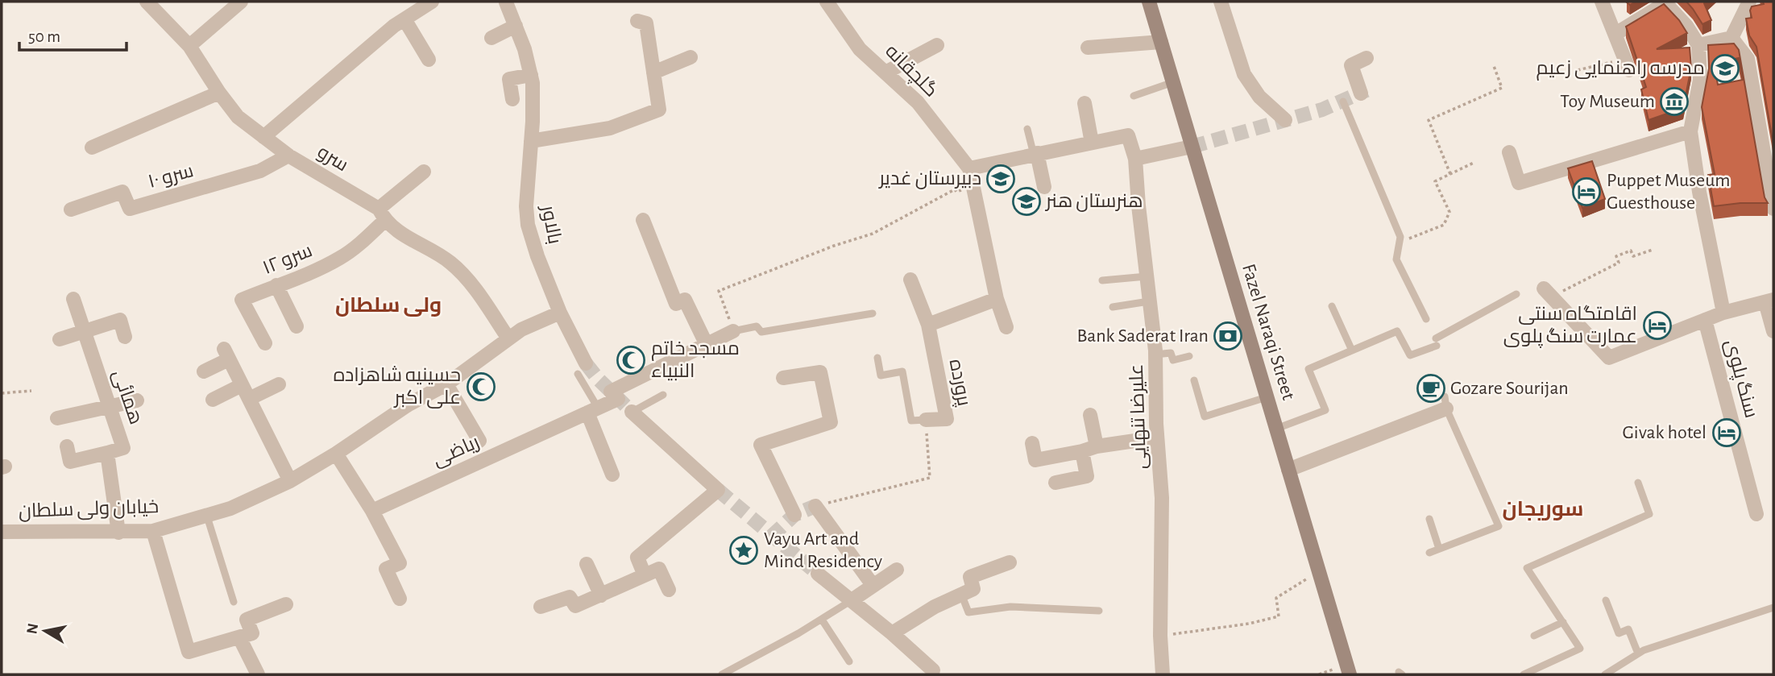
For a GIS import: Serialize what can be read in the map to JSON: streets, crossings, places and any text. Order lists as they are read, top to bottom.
{
  "streets": {
    "main road": ["Fazel Naraqi Street"],
    "street": [
      "گلچقانه",
      "سرو",
      "سرو ۱۰",
      "بالاور",
      "سرو ۱۲",
      "سنگ پلوی",
      "پرورده",
      "همائی",
      "علیرضا تنهایی",
      "ریاضی",
      "خیابان ولی سلطان"
    ]
  },
  "crossings": [
    ["سرو", "سرو ۱۰"],
    ["سرو", "سرو ۱۲"],
    ["سرو", "خیابان ولی سلطان"],
    ["بالاور", "خیابان ولی سلطان"]
  ],
  "districts": ["ولی سلطان", "سوریجان"],
  "places": {
    "school or university": ["مدرسه راهنمایی زعیم", "دبیرستان غدیر", "هنرستان هنر"],
    "museum": ["Toy Museum"],
    "hotel": ["Puppet Museum Guesthouse", "اقامتگاه سنتی عمارت سنگ پلوی", "Givak hotel"],
    "bank": ["Bank Saderat Iran"],
    "mosque": ["مسجد خاتم النبیاء", "حسینیه شاهزاده علی اکبر"],
    "cafe": ["Gozare Sourijan"],
    "place": ["Vayu Art and Mind Residency"]
  },
  "scale_bar": "50 m",
  "north": "left"
}
